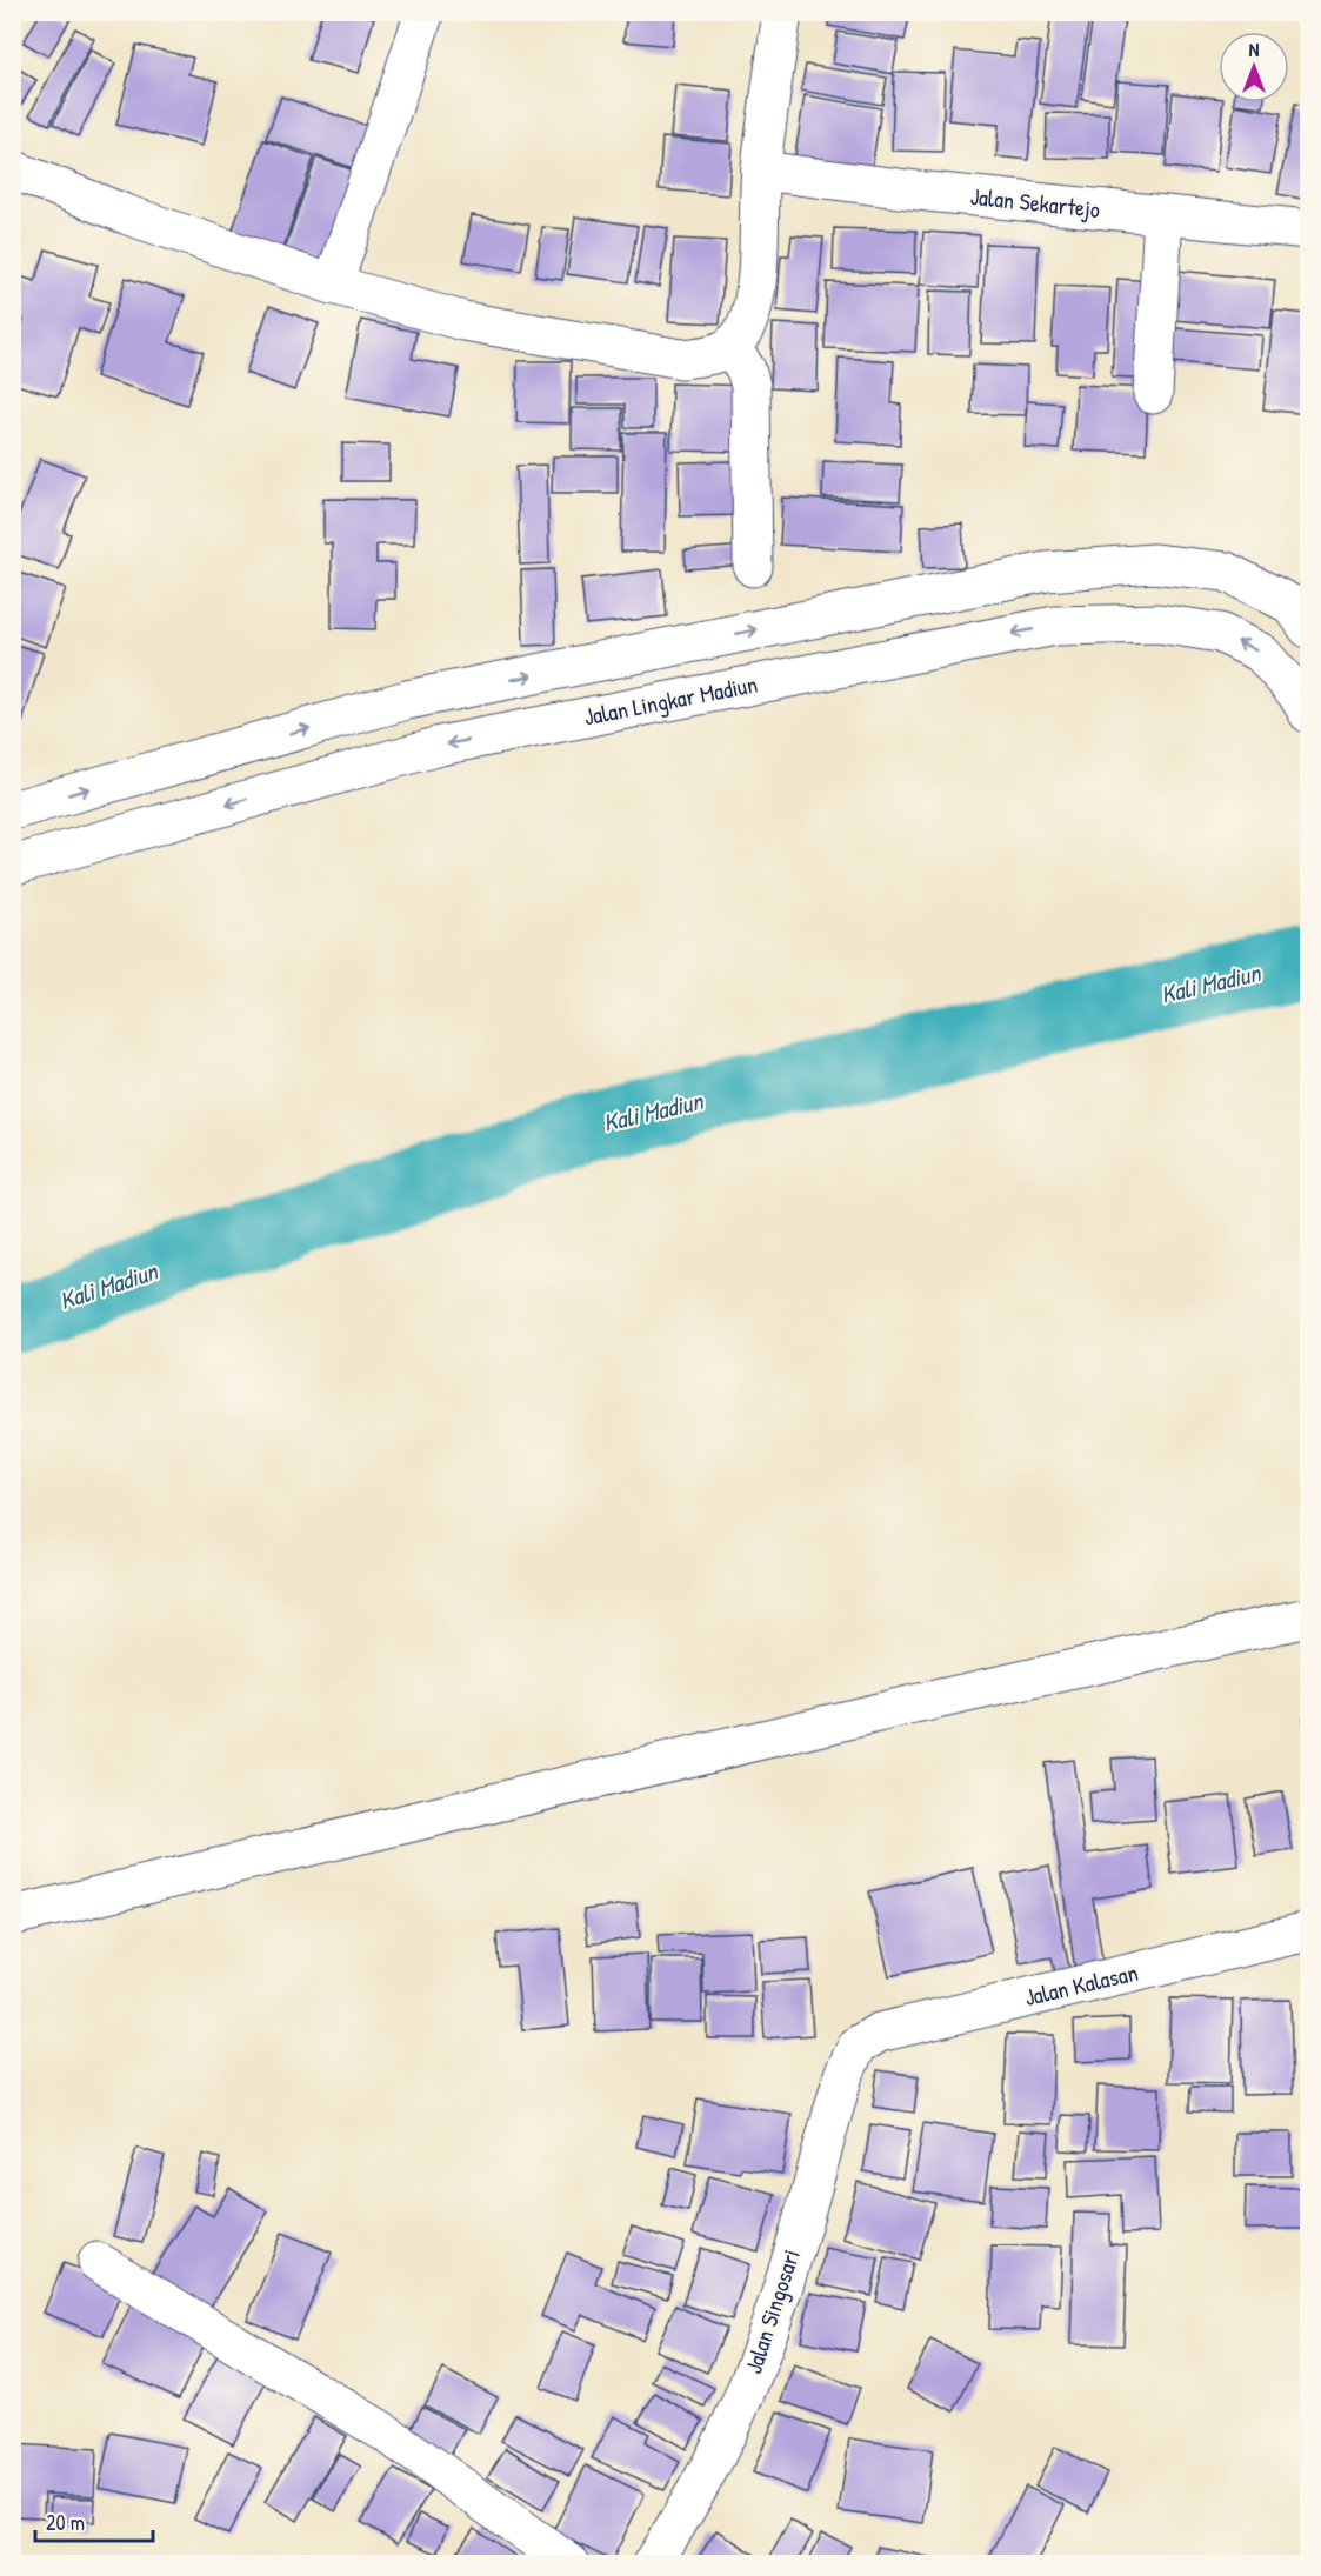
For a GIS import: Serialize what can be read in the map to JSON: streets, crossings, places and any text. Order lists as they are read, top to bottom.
{
  "streets": {
    "street": [
      "Jalan Sekartejo",
      "Jalan Lingkar Madiun",
      "Jalan Kalasan",
      "Jalan Singosari"
    ]
  },
  "crossings": [
    ["Jalan Kalasan", "Jalan Singosari"]
  ],
  "water": ["Kali Madiun"],
  "scale_bar": "20 m",
  "north": "top"
}
